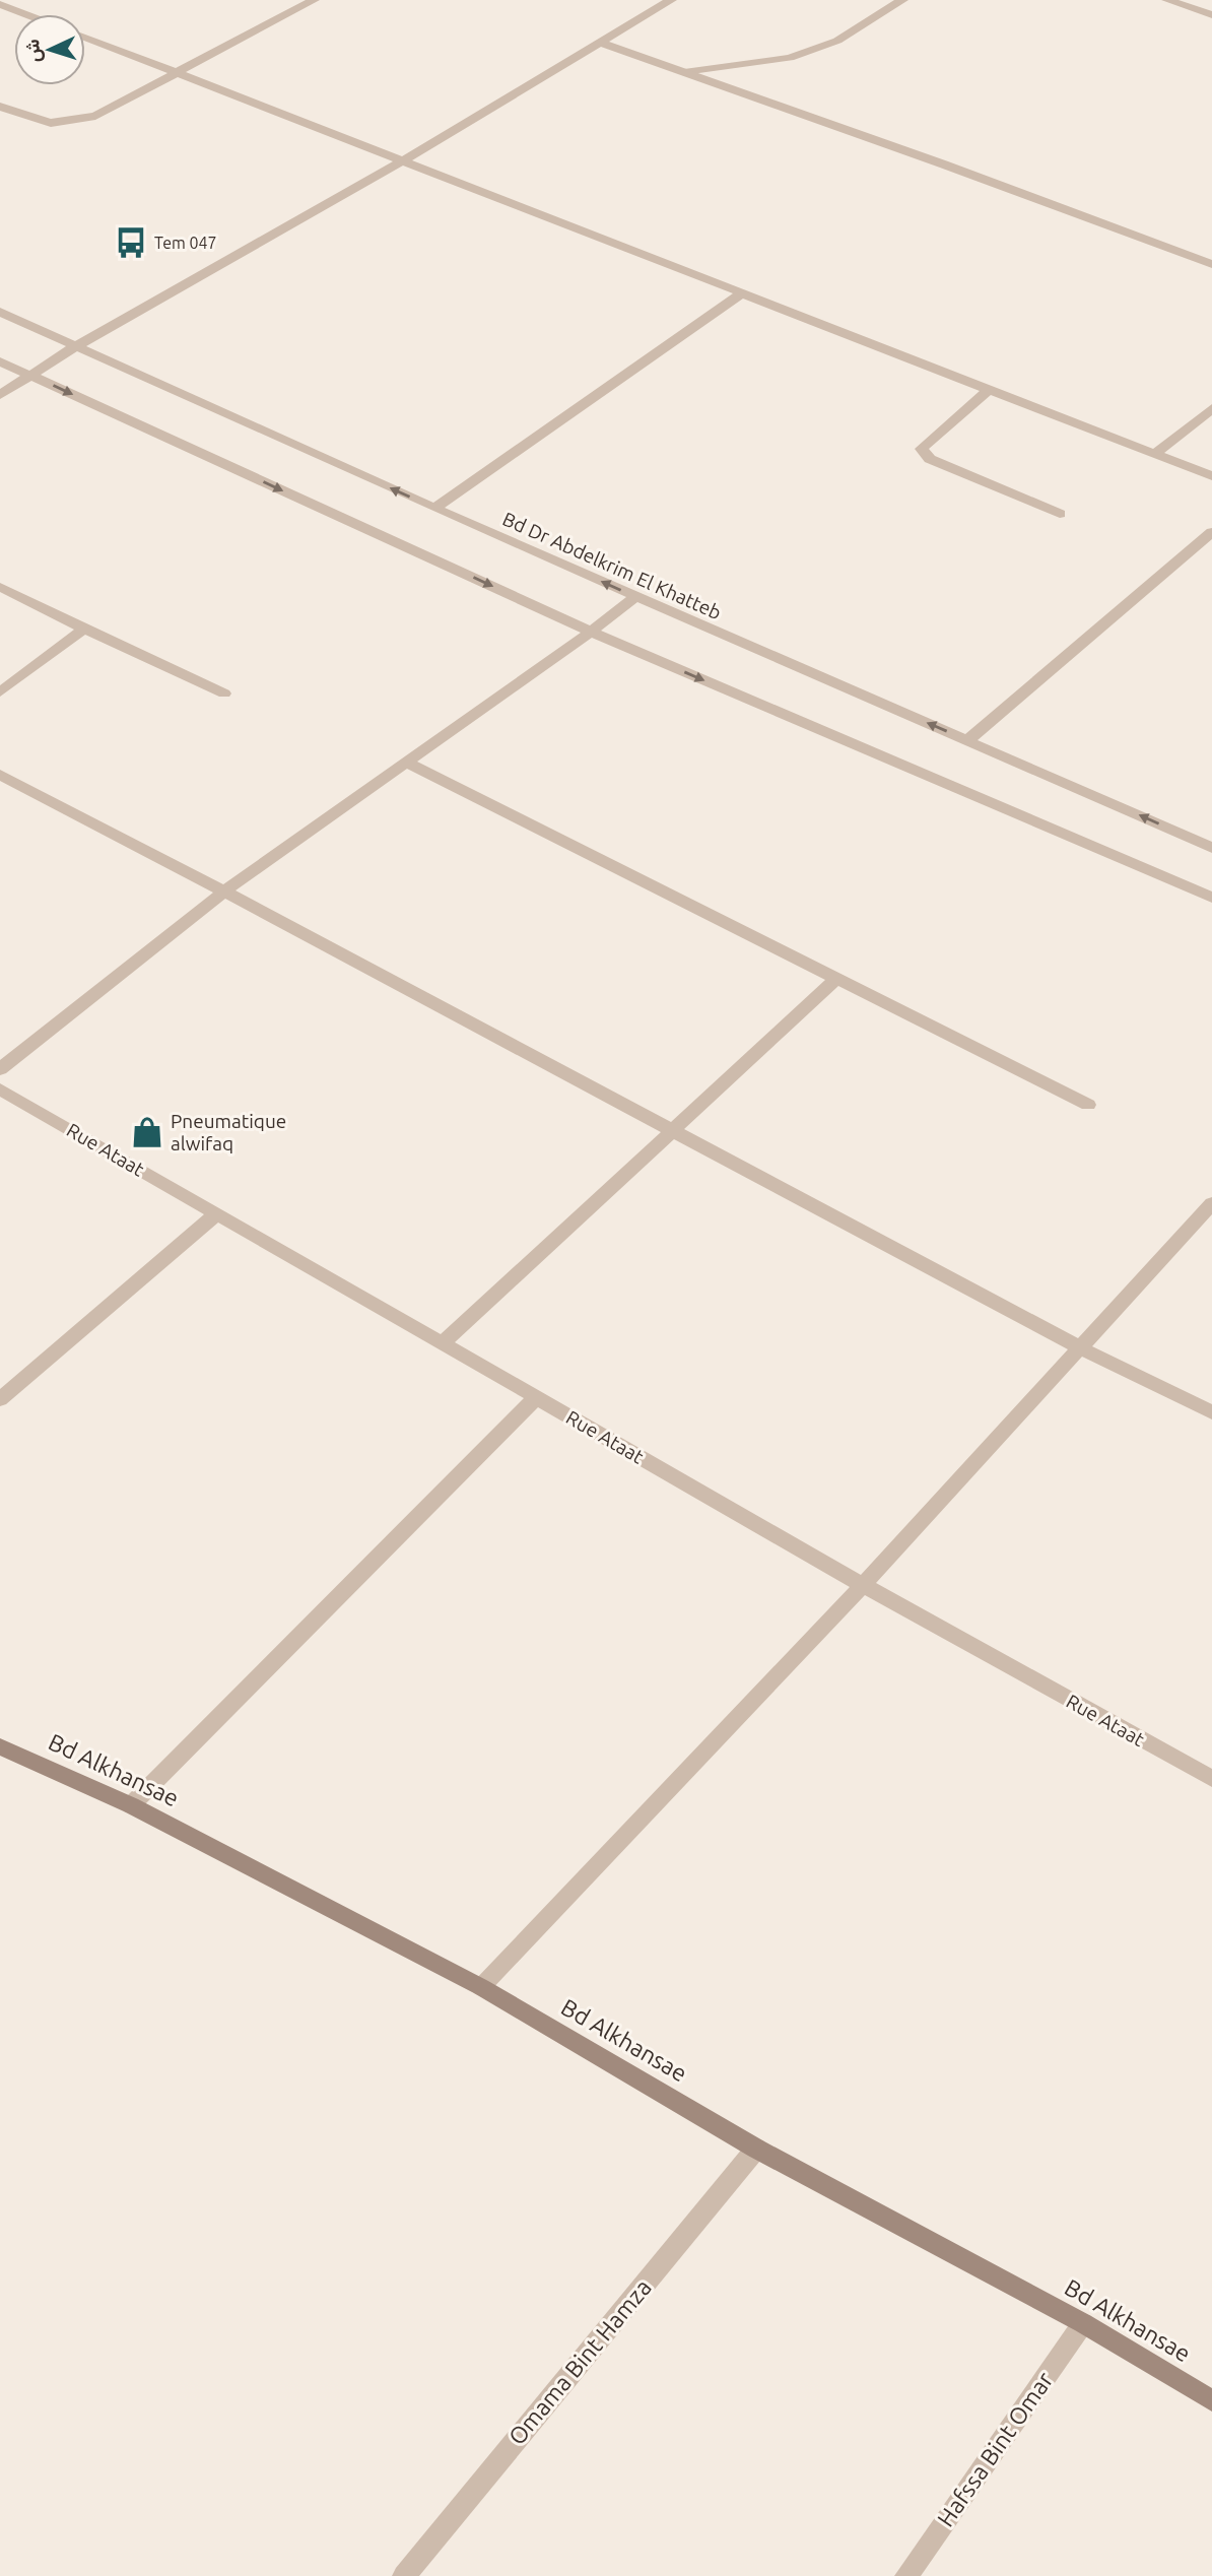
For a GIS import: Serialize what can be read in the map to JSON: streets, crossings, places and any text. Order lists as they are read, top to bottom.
{
  "streets": {
    "main road": ["Bd Alkhansae"],
    "street": [
      "Bd Dr Abdelkrim El Khatteb",
      "Rue Ataat",
      "Omama Bint Hamza",
      "Hafssa Bint Omar"
    ]
  },
  "crossings": [
    ["Bd Alkhansae", "Omama Bint Hamza"],
    ["Bd Alkhansae", "Hafssa Bint Omar"]
  ],
  "places": {
    "bus stop": ["Tem 047"],
    "shop": ["Pneumatique alwifaq"]
  },
  "north": "left"
}
